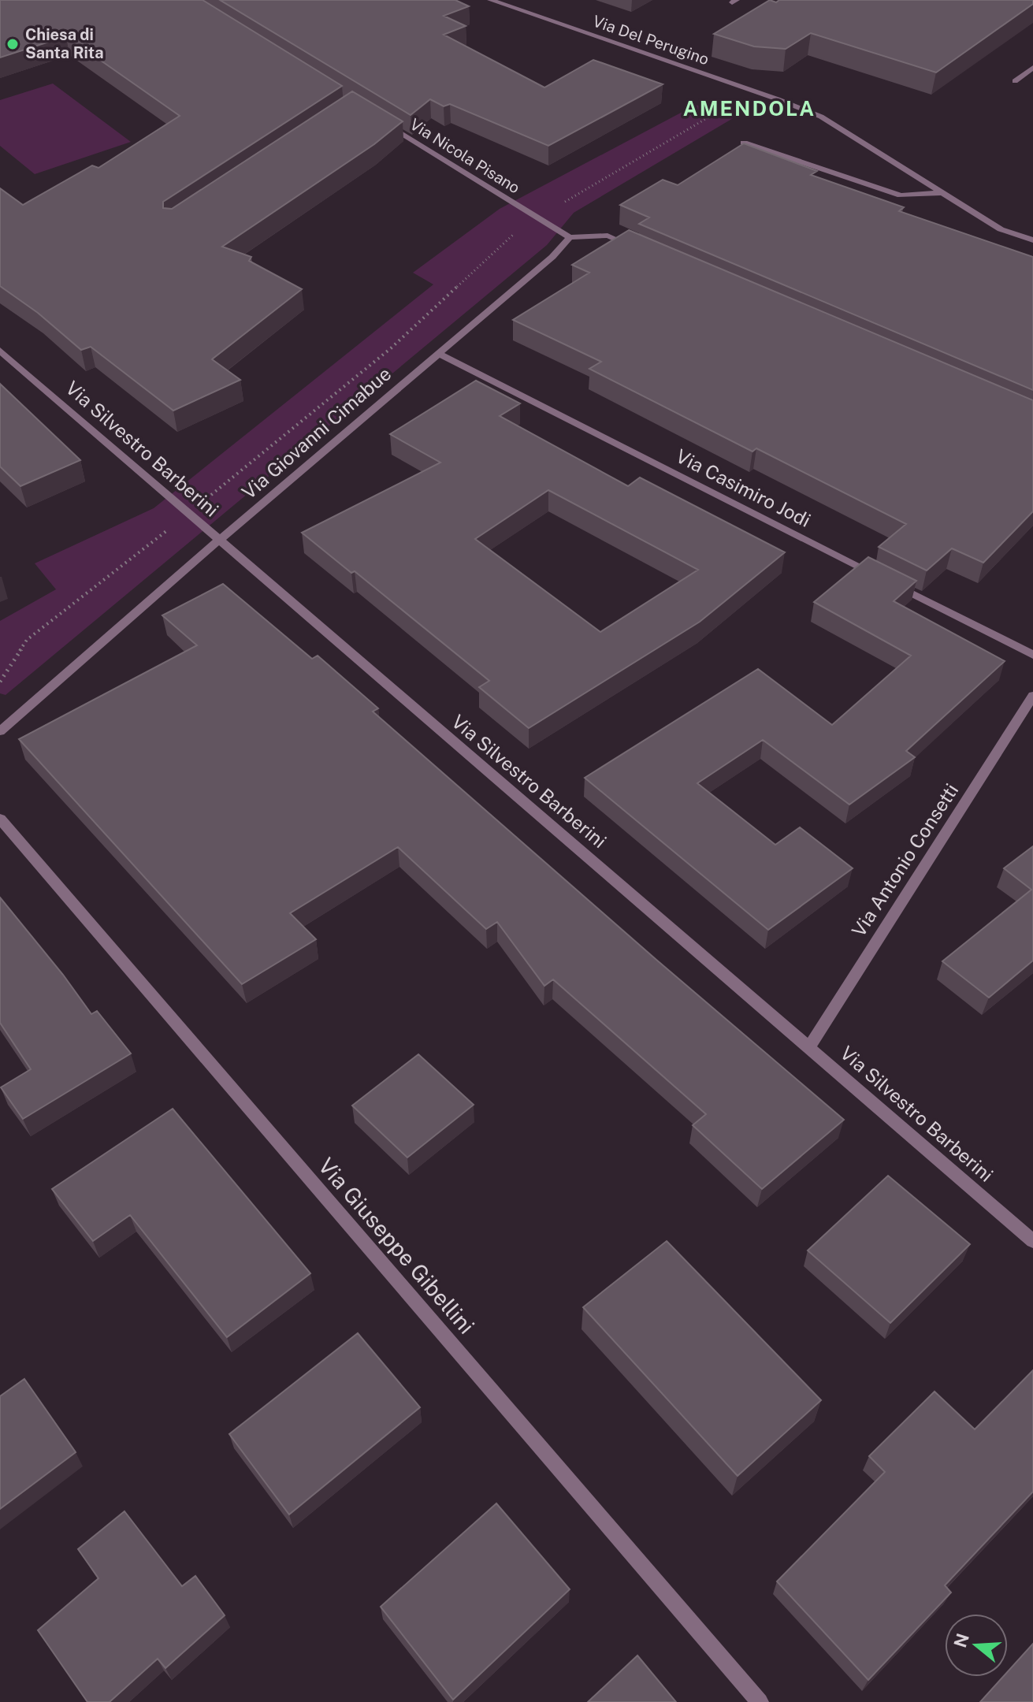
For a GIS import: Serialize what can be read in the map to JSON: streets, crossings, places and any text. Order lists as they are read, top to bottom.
{
  "streets": {
    "street": [
      "Via Del Perugino",
      "Via Nicola Pisano",
      "Via Giovanni Cimabue",
      "Via Silvestro Barberini",
      "Via Casimiro Jodi",
      "Via Antonio Consetti",
      "Via Giuseppe Gibellini"
    ]
  },
  "crossings": [
    ["Via Nicola Pisano", "Via Giovanni Cimabue"],
    ["Via Giovanni Cimabue", "Via Silvestro Barberini"],
    ["Via Giovanni Cimabue", "Via Casimiro Jodi"],
    ["Via Silvestro Barberini", "Via Antonio Consetti"]
  ],
  "districts": ["AMENDOLA"],
  "places": ["Chiesa di Santa Rita"],
  "north": "left"
}
